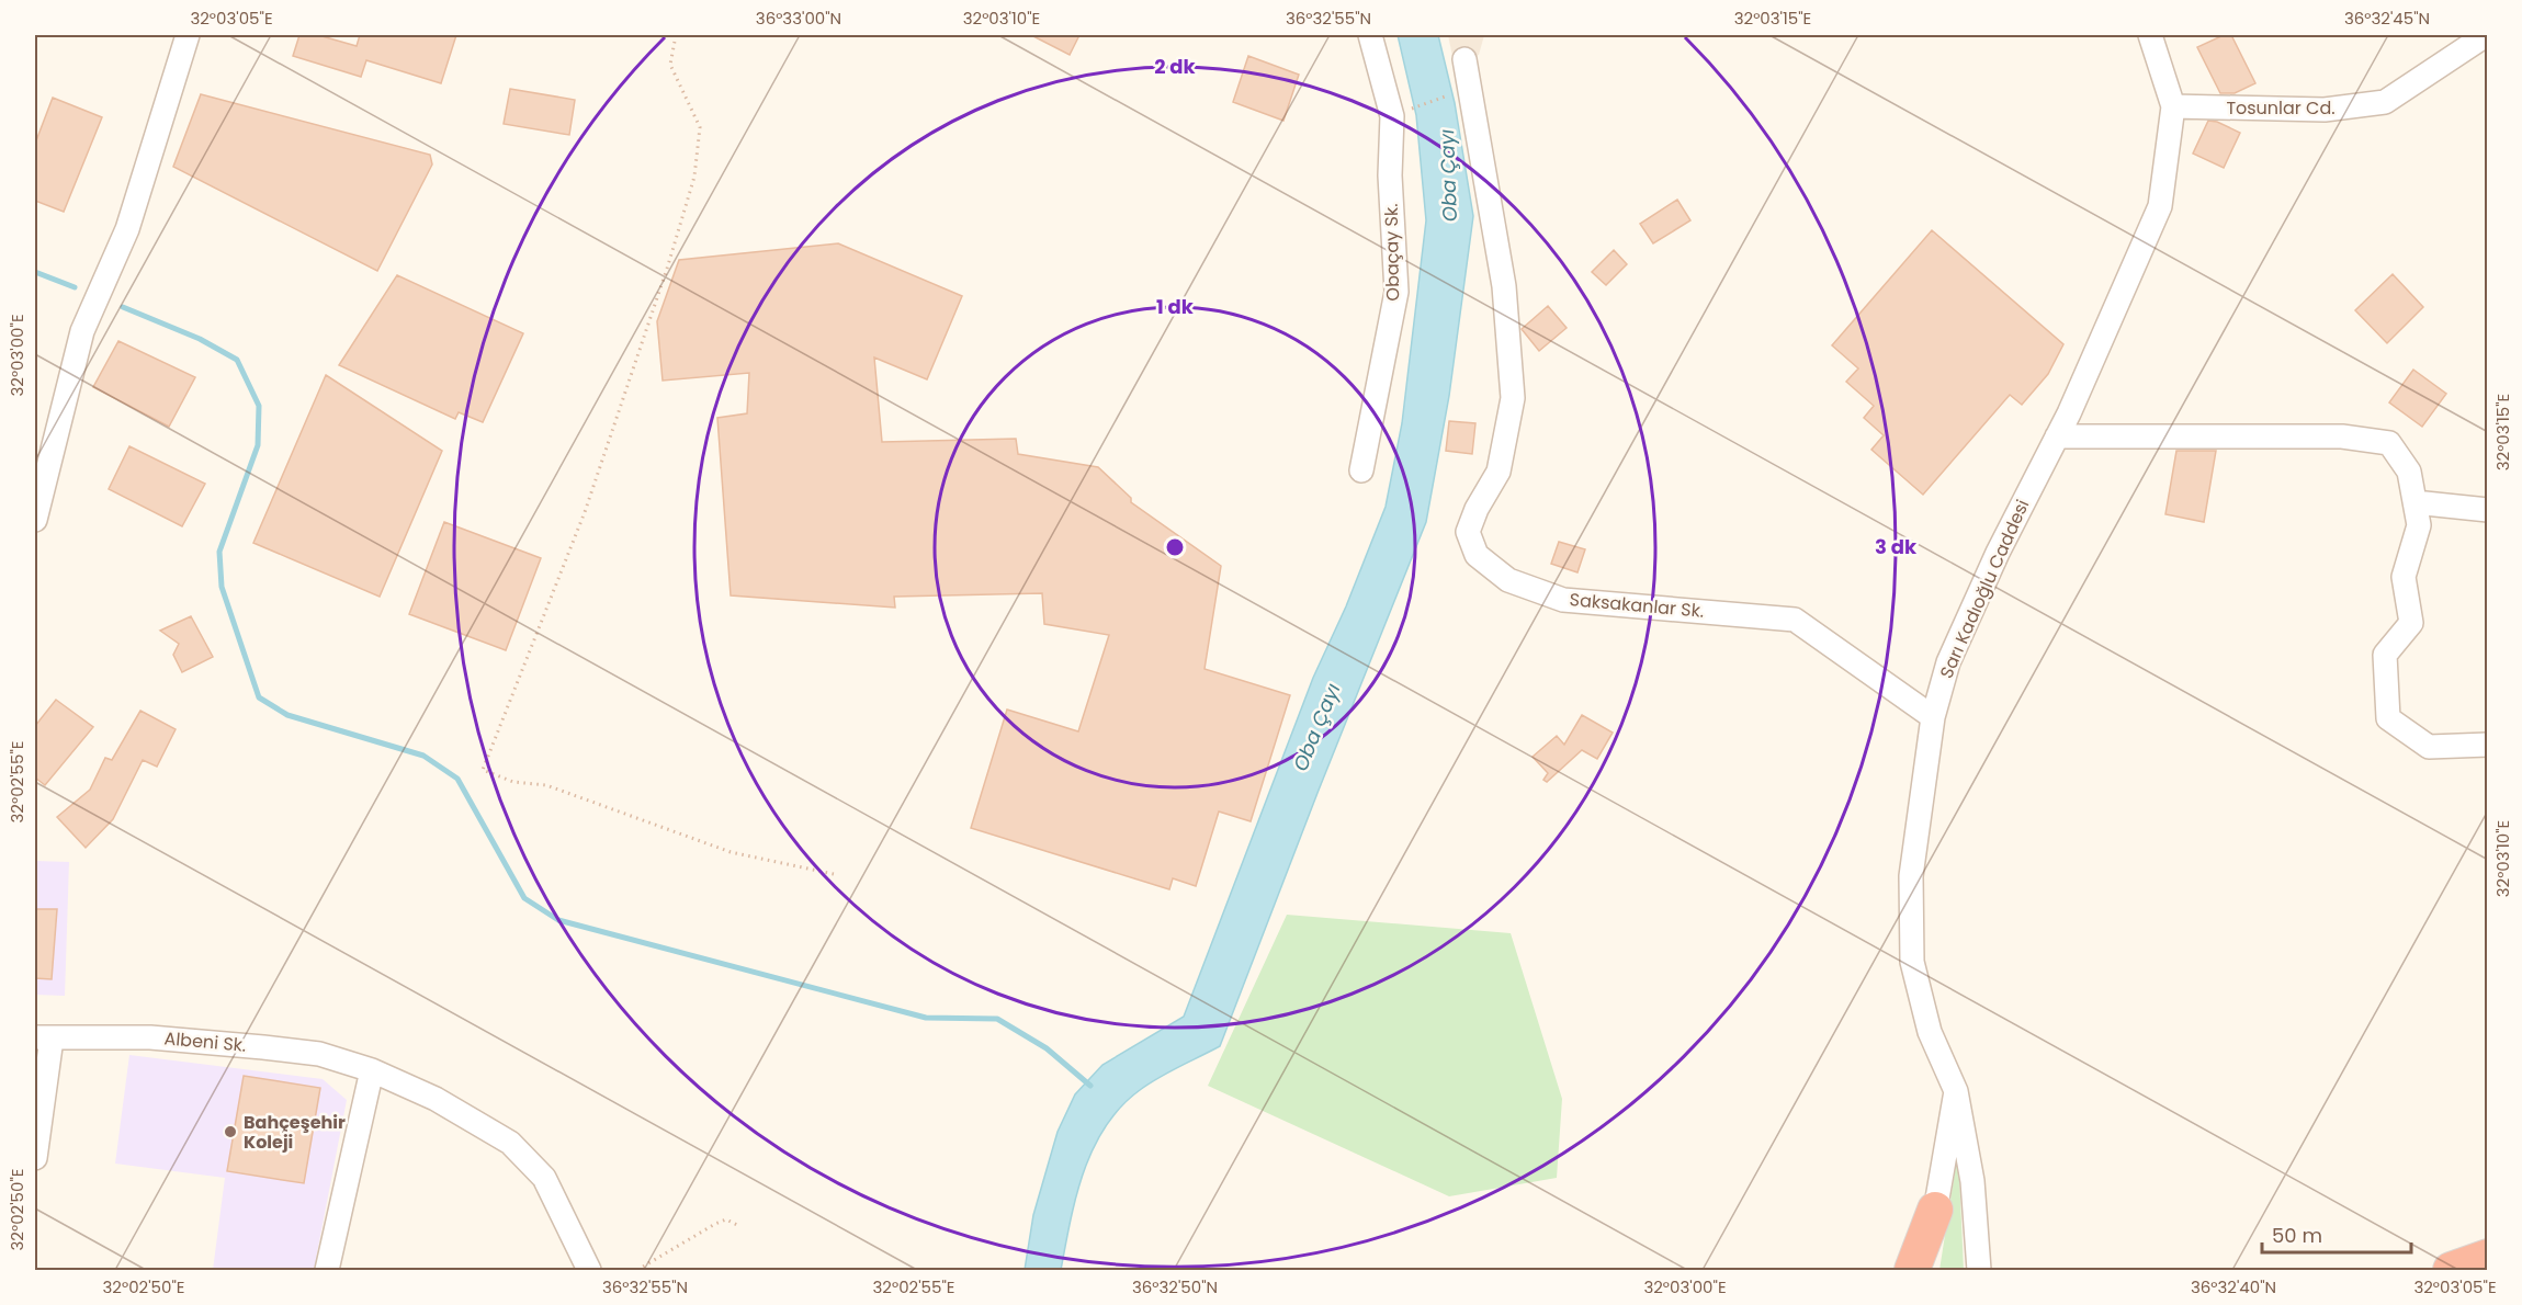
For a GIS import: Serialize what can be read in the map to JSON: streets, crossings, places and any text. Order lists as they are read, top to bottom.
{
  "streets": {
    "street": [
      "Tosunlar Cd.",
      "Obaçay Sk.",
      "Sarı Kadıoğlu Caddesi",
      "Saksakanlar Sk.",
      "Albeni Sk."
    ]
  },
  "crossings": [
    ["Tosunlar Cd.", "Sarı Kadıoğlu Caddesi"],
    ["Sarı Kadıoğlu Caddesi", "Saksakanlar Sk."]
  ],
  "water": ["Oba Çayı"],
  "places": ["Bahçeşehir Koleji"],
  "scale_bar": "50 m",
  "coordinates": [
    "32°03'05\"E",
    "36°33'00\"N",
    "32°03'10\"E",
    "36°32'55\"N",
    "32°03'15\"E",
    "36°32'45\"N",
    "32°03'00\"E",
    "32°02'55\"E",
    "32°02'50\"E",
    "36°32'50\"N",
    "36°32'40\"N"
  ],
  "rings": ["2 dk", "1 dk", "3 dk"]
}
